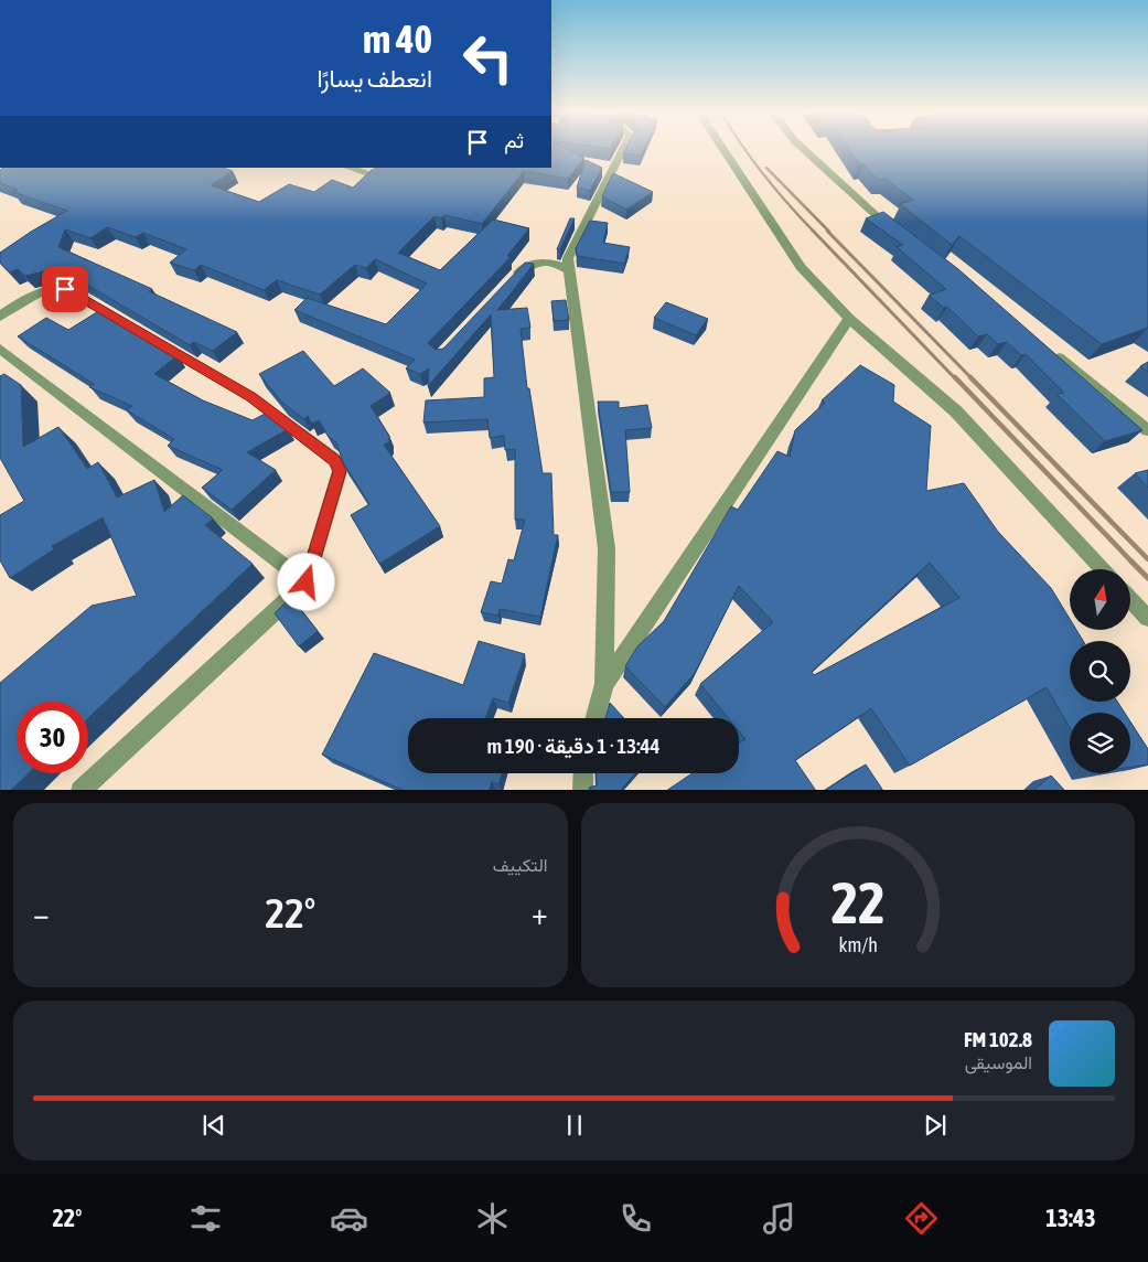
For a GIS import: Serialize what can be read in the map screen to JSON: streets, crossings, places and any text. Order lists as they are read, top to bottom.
{
  "north": "top",
  "page": {
    "turn": ["40 m", "انعطف يسارًا"],
    "then": "ثم",
    "limit": "30",
    "trip": "13:44 · 1 دقيقة · 190 m",
    "tile": "التكييف",
    "heat": ["−", "22°", "+"],
    "song": ["102.8 FM", "الموسيقى"],
    "tabs": ["13:43", "22°"],
    "gauge": ["22", "km/h"]
  }
}
